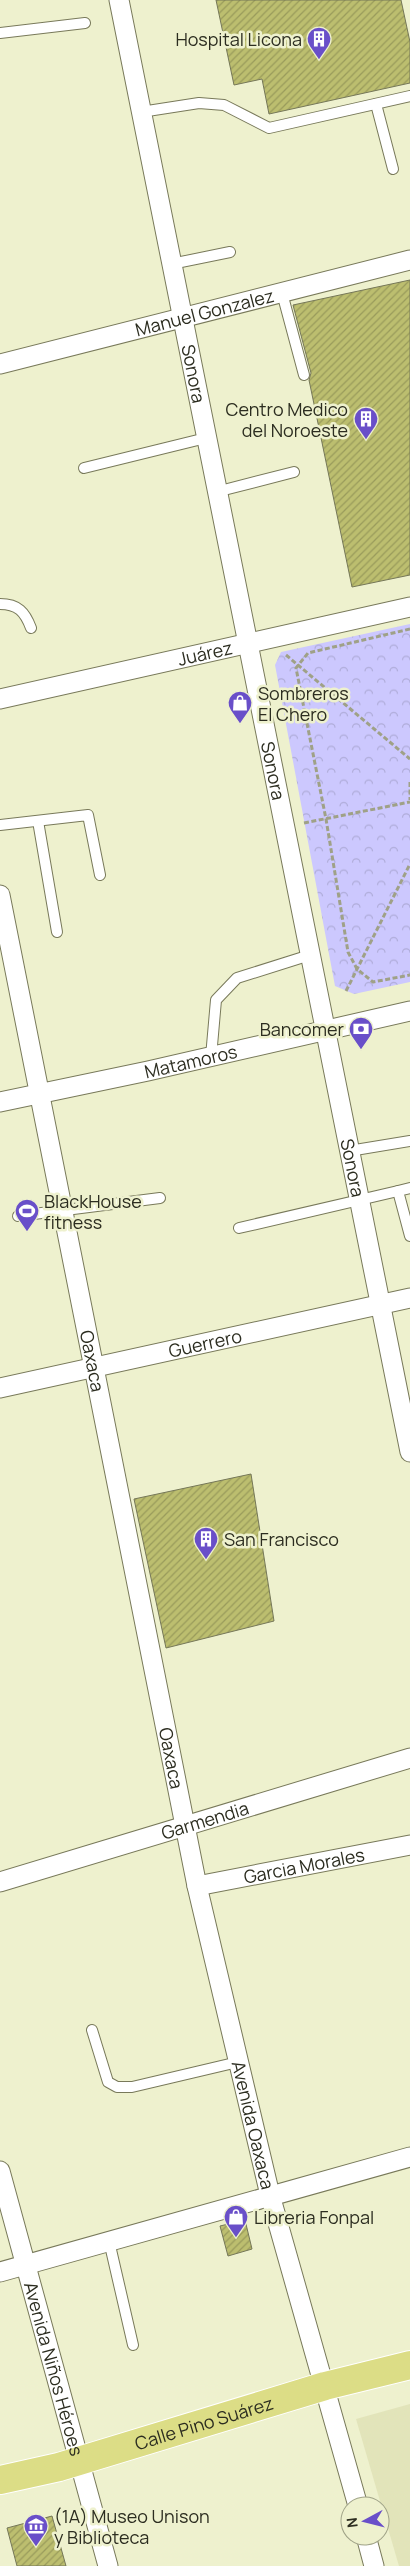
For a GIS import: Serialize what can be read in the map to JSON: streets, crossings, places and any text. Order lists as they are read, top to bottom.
{
  "streets": {
    "main road": ["Calle Pino Suárez"],
    "street": [
      "Manuel Gonzalez",
      "Sonora",
      "Juárez",
      "Matamoros",
      "Guerrero",
      "Oaxaca",
      "Garmendia",
      "Garcia Morales",
      "Avenida Oaxaca",
      "Avenida Niños Héroes"
    ]
  },
  "crossings": [
    ["Manuel Gonzalez", "Sonora"],
    ["Sonora", "Juárez"],
    ["Sonora", "Matamoros"],
    ["Sonora", "Guerrero"],
    ["Matamoros", "Oaxaca"],
    ["Guerrero", "Oaxaca"],
    ["Oaxaca", "Garmendia"],
    ["Oaxaca", "Avenida Oaxaca"],
    ["Garmendia", "Avenida Oaxaca"],
    ["Garcia Morales", "Avenida Oaxaca"],
    ["Avenida Oaxaca", "Calle Pino Suárez"],
    ["Avenida Niños Héroes", "Calle Pino Suárez"]
  ],
  "places": {
    "building": ["Hospital Licona", "Centro Medico del Noroeste", "San Francisco"],
    "shop": ["Sombreros El Chero", "Libreria Fonpal"],
    "bank": ["Bancomer"],
    "sports": ["BlackHouse fitness"],
    "museum": ["(1A) Museo Unison y Biblioteca"]
  },
  "north": "left"
}
